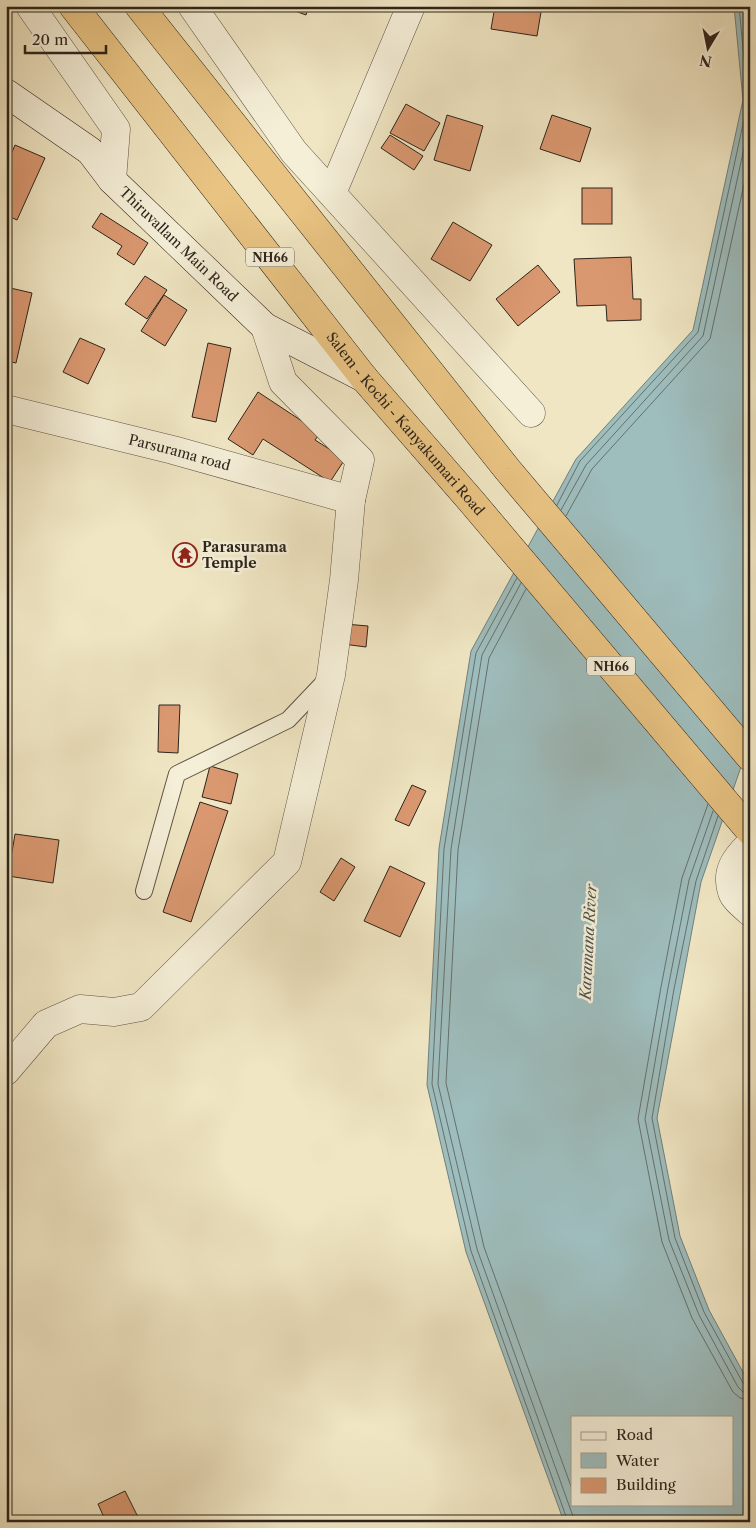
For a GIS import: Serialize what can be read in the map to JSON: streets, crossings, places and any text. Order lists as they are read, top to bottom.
{
  "streets": {
    "highway": ["NH66", "Salem - Kochi - Kanyakumari Road"],
    "street": ["Thiruvallam Main Road", "Parsurama road"]
  },
  "crossings": [
    ["Thiruvallam Main Road", "Salem - Kochi - Kanyakumari Road"]
  ],
  "water": ["Karamana River"],
  "places": {
    "temple": ["Parasurama Temple"]
  },
  "legend": ["Road", "Water", "Building"],
  "scale_bar": "20 m",
  "north": "bottom"
}
